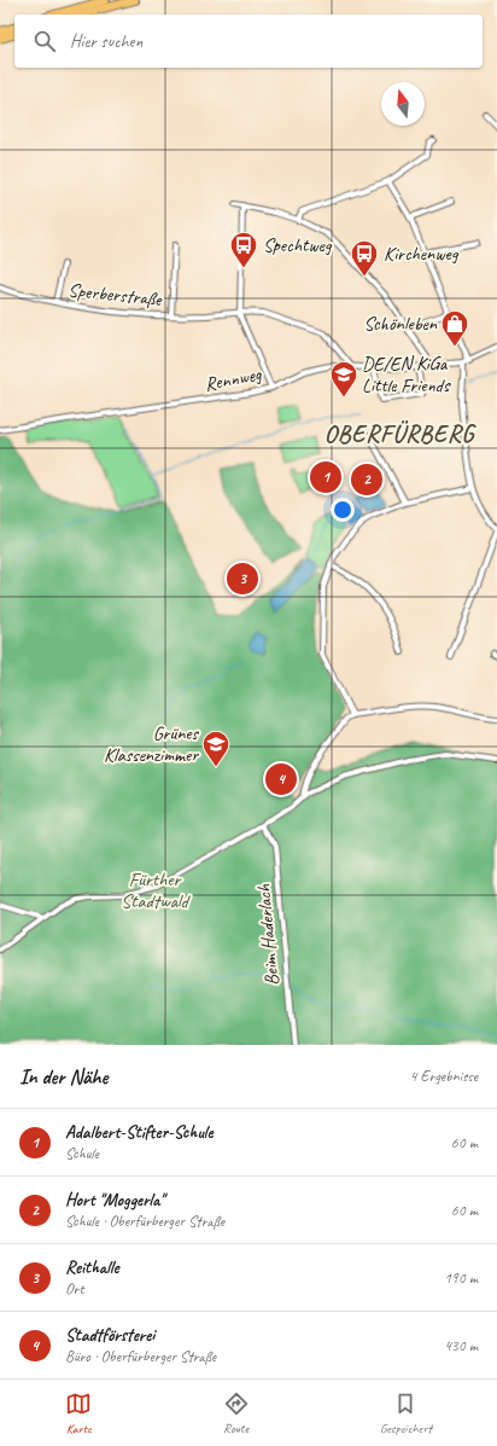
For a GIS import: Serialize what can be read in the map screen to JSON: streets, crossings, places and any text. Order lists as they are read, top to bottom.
{
  "streets": {
    "street": ["Sperberstraße", "Rennweg", "Beim Haderlach"]
  },
  "crossings": [
    ["Sperberstraße", "Rennweg"]
  ],
  "districts": ["OBERFÜRBERG"],
  "parks": ["Fürther Stadtwald"],
  "places": {
    "bus stop": ["Spechtweg", "Kirchenweg"],
    "shop": ["Schönleben"],
    "school or university": ["DE/EN KiGa Little Friends", "Grünes Klassenzimmer"]
  },
  "north": "top",
  "page": {
    "search": "Hier suchen",
    "pins": [
      "1",
      "2",
      "3",
      "4"
    ],
    "heading": ["In der Nähe", "4 Ergebnisse"],
    "list": [
      {
        "mark": "1",
        "name": "Adalbert-Stifter-Schule",
        "note": "Schule",
        "value": "60 m"
      },
      {
        "mark": "2",
        "name": "Hort \"Moggerla\"",
        "note": "Schule · Oberfürberger Straße",
        "value": "60 m"
      },
      {
        "mark": "3",
        "name": "Reithalle",
        "note": "Ort",
        "value": "190 m"
      },
      {
        "mark": "4",
        "name": "Stadtförsterei",
        "note": "Büro · Oberfürberger Straße",
        "value": "430 m"
      }
    ],
    "nav": ["Karte", "Route", "Gespeichert"]
  }
}
